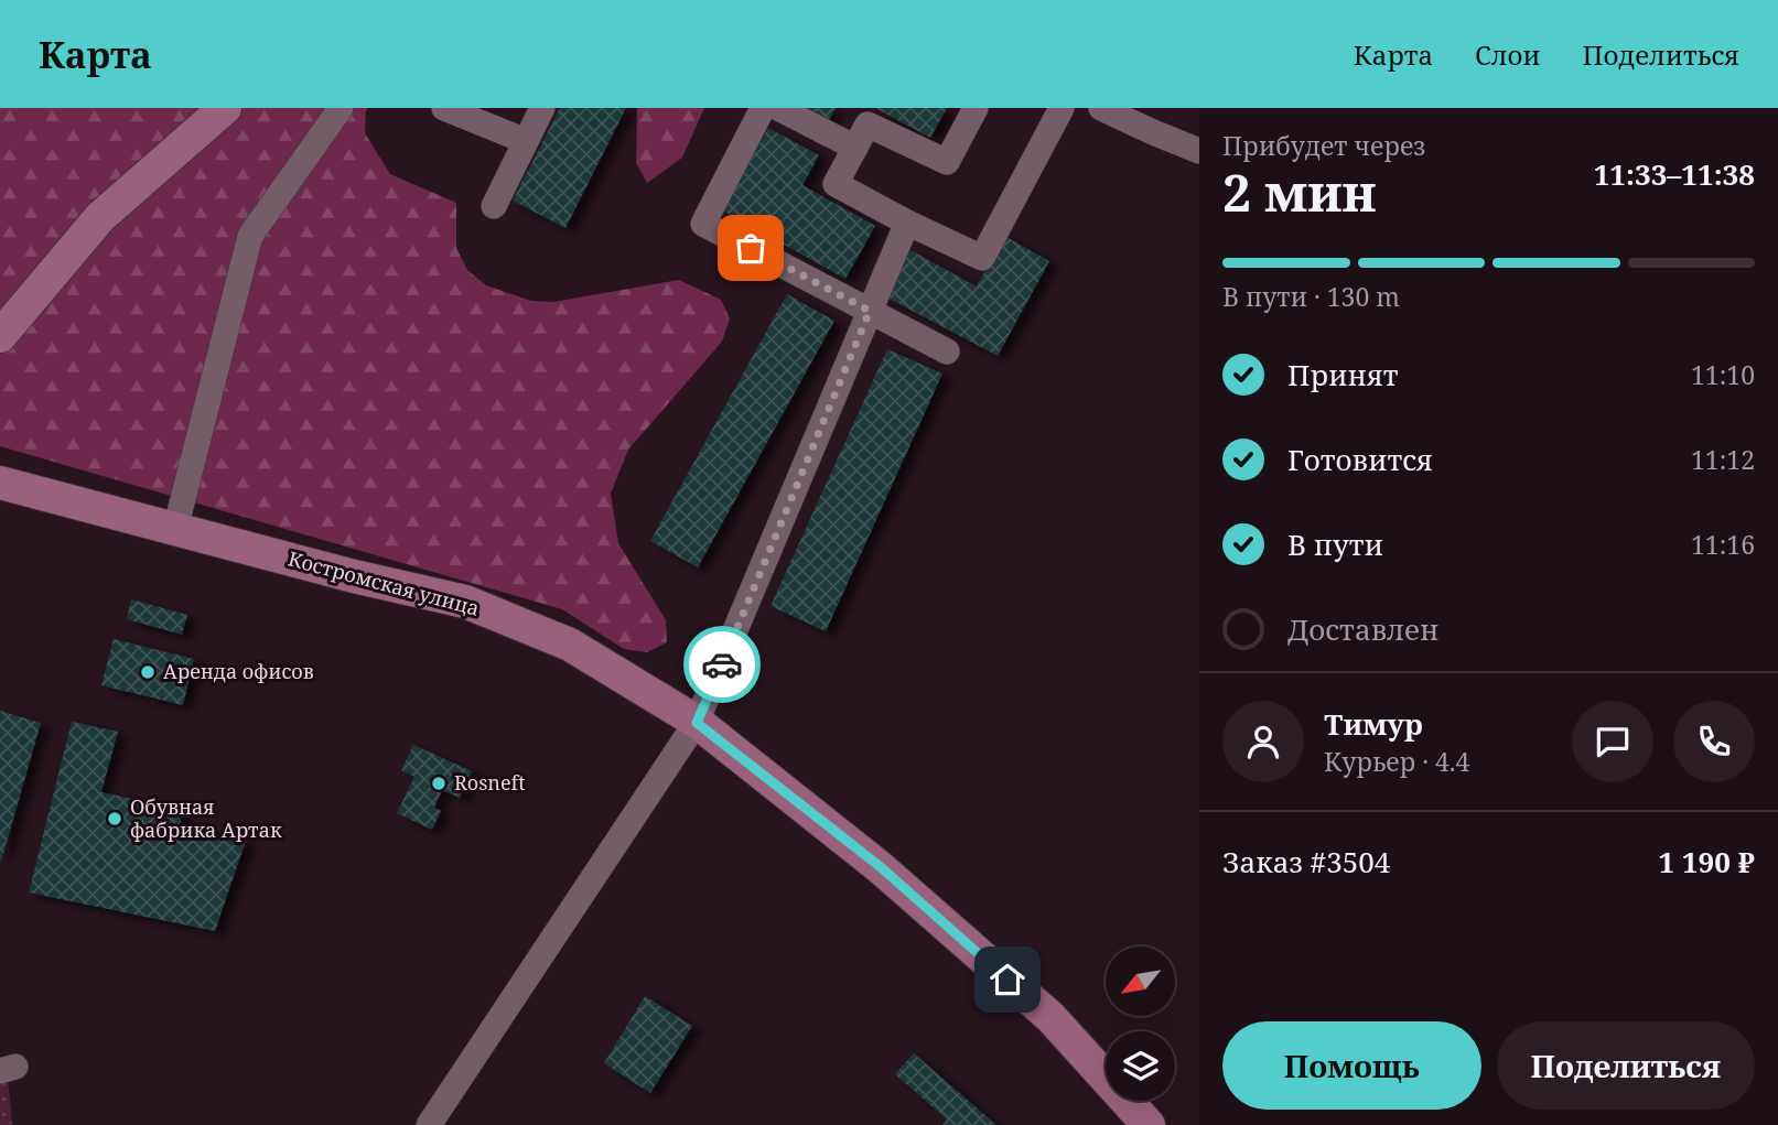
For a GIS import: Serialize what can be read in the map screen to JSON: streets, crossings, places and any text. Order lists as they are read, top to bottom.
{
  "streets": {
    "main road": ["Костромская улица"]
  },
  "places": ["Аренда офисов", "Rosneft", "Обувная фабрика Артак"],
  "north": "bottom left",
  "page": {
    "header": "Карта",
    "nav": ["Карта", "Слои", "Поделиться"],
    "heading": ["2 мин", "Прибудет через", "11:33–11:38"],
    "panel": [
      "Тимур",
      "Курьер · 4.4",
      "Заказ #3504",
      "1 190 ₽"
    ],
    "bar": "В пути · 130 m",
    "list": [
      ["Принят", "11:10"],
      ["Готовится", "11:12"],
      ["В пути", "11:16"],
      "Доставлен"
    ],
    "buttons": ["Помощь", "Поделиться"]
  }
}
